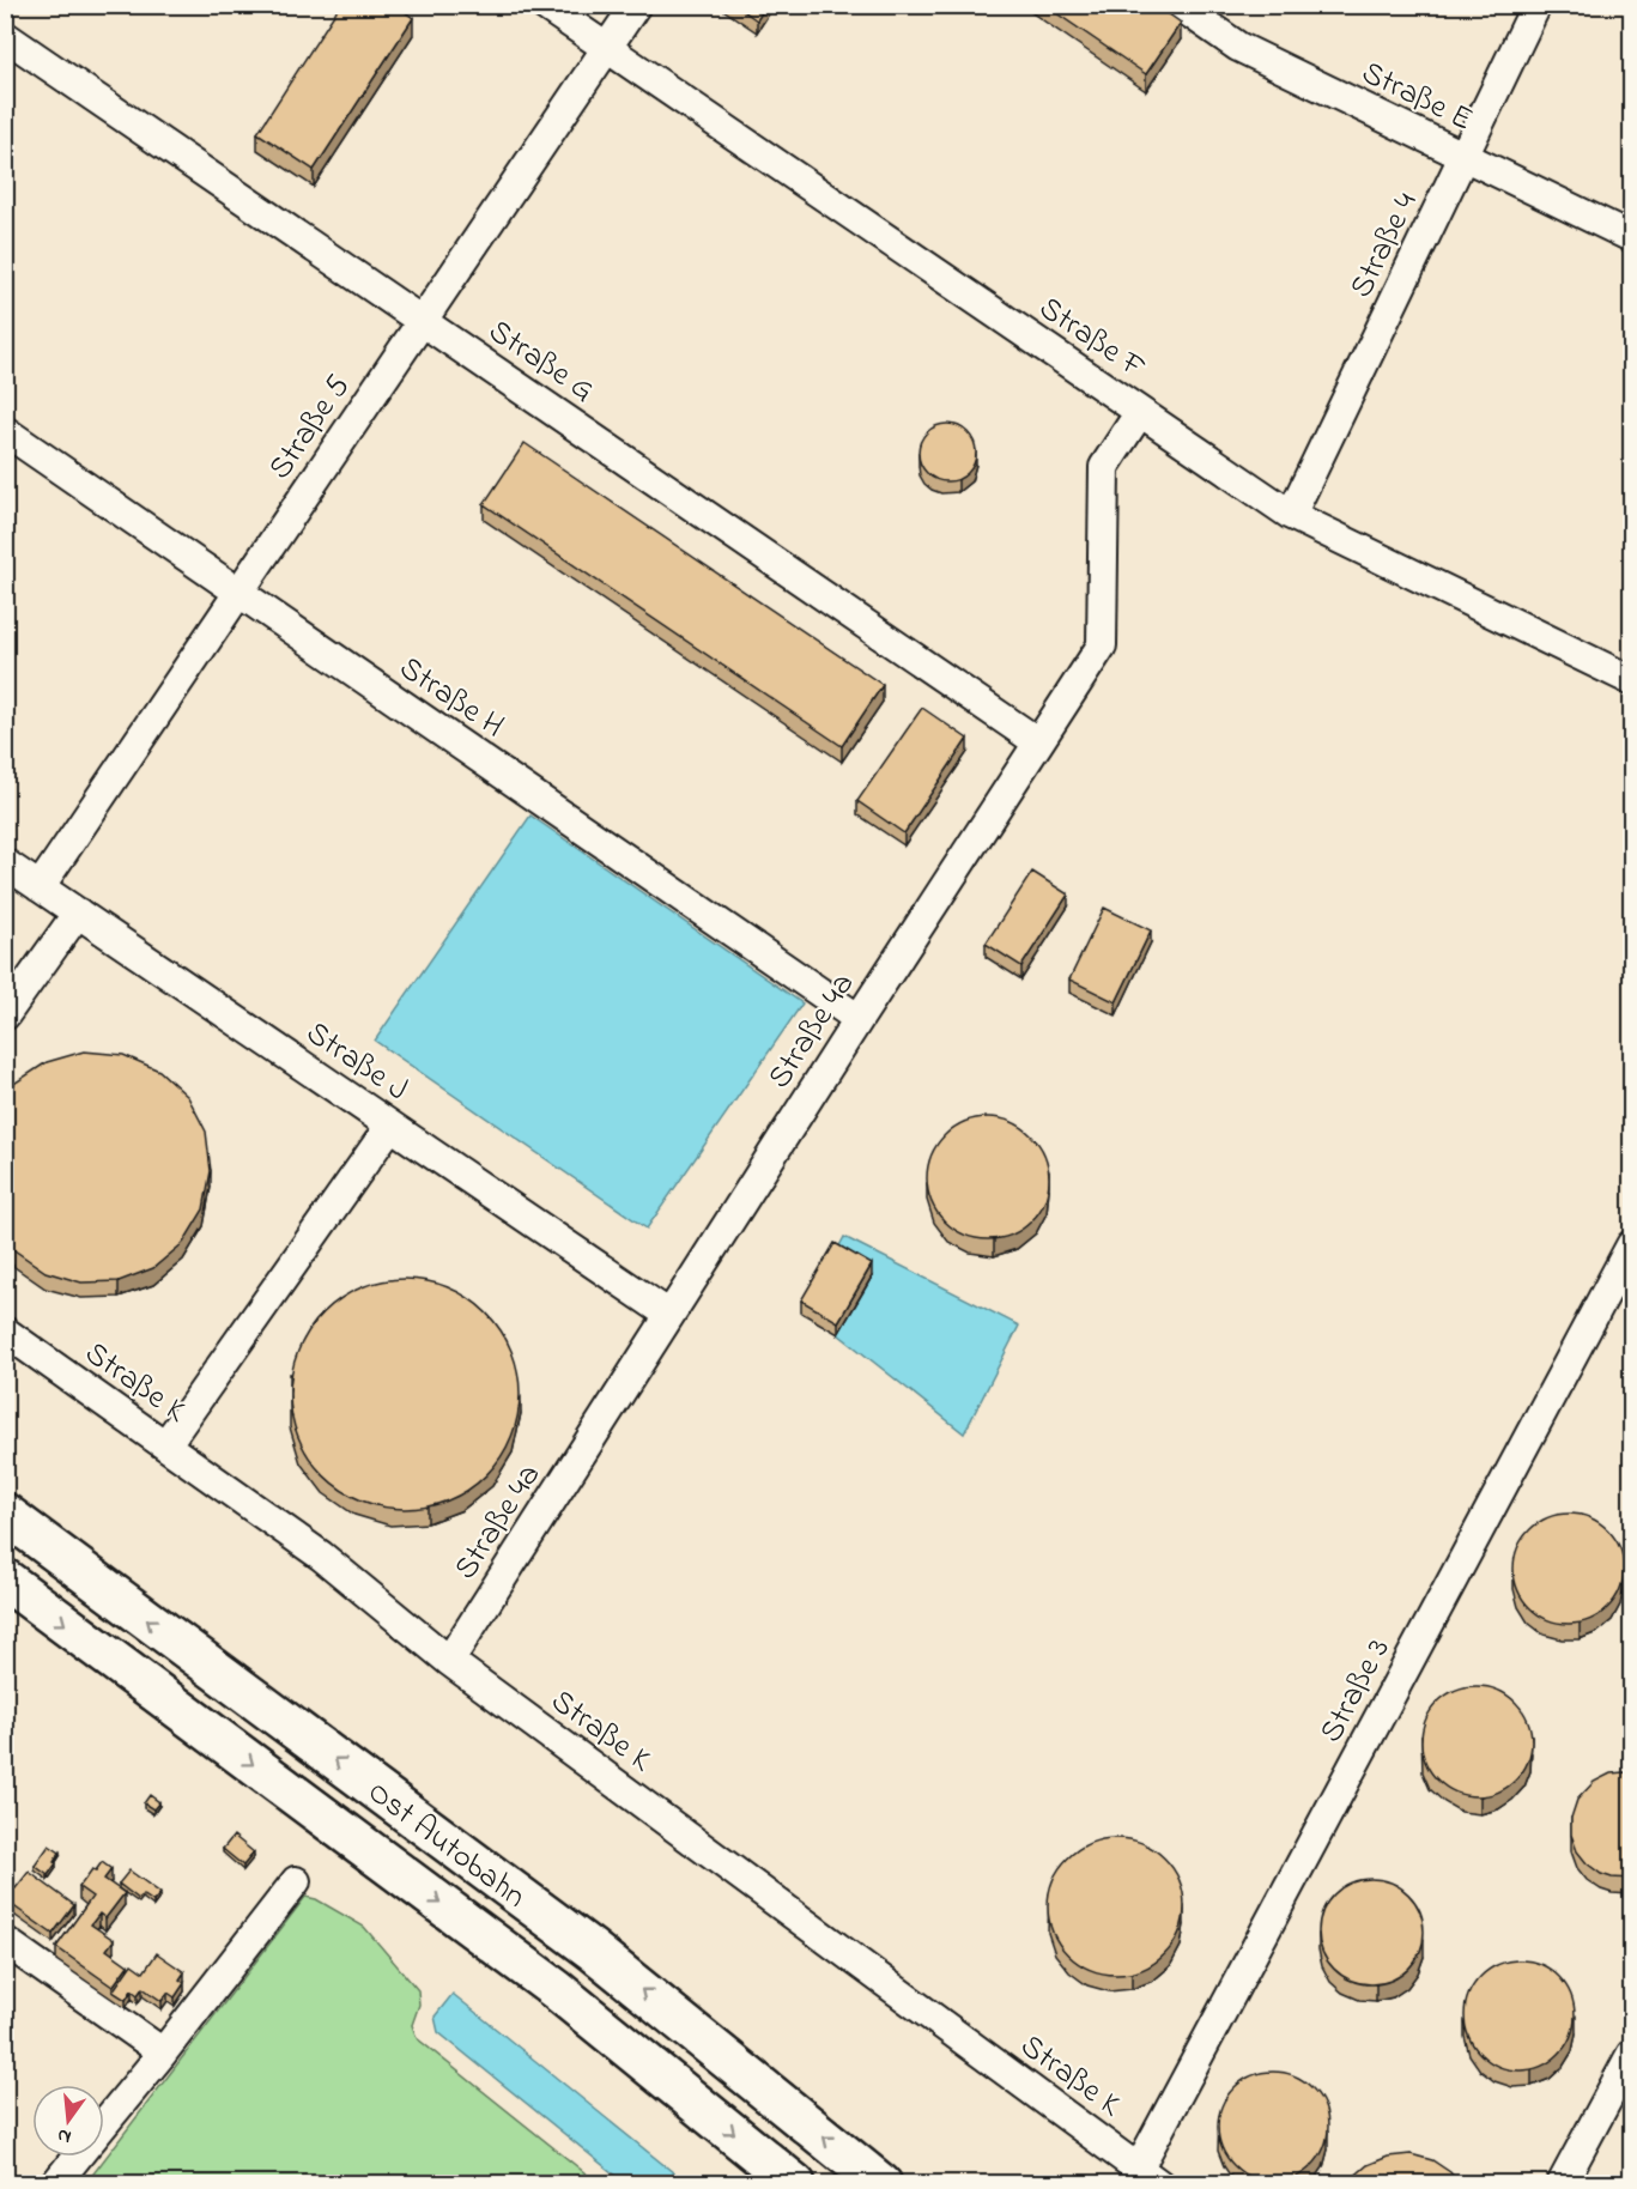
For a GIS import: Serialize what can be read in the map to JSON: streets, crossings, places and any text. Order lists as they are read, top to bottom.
{
  "streets": {
    "highway": ["Ost Autobahn"],
    "street": [
      "Straße E",
      "Straße 4",
      "Straße F",
      "Straße G",
      "Straße 5",
      "Straße H",
      "Straße 4a",
      "Straße J",
      "Straße K",
      "Straße 3"
    ]
  },
  "crossings": [
    ["Straße E", "Straße 4"],
    ["Straße 4", "Straße F"],
    ["Straße F", "Straße 5"],
    ["Straße F", "Straße 4a"],
    ["Straße G", "Straße 5"],
    ["Straße G", "Straße 4a"],
    ["Straße 5", "Straße H"],
    ["Straße 5", "Straße J"],
    ["Straße H", "Straße 4a"],
    ["Straße 4a", "Straße J"],
    ["Straße 4a", "Straße K"],
    ["Straße K", "Straße 3"]
  ],
  "north": "bottom"
}
